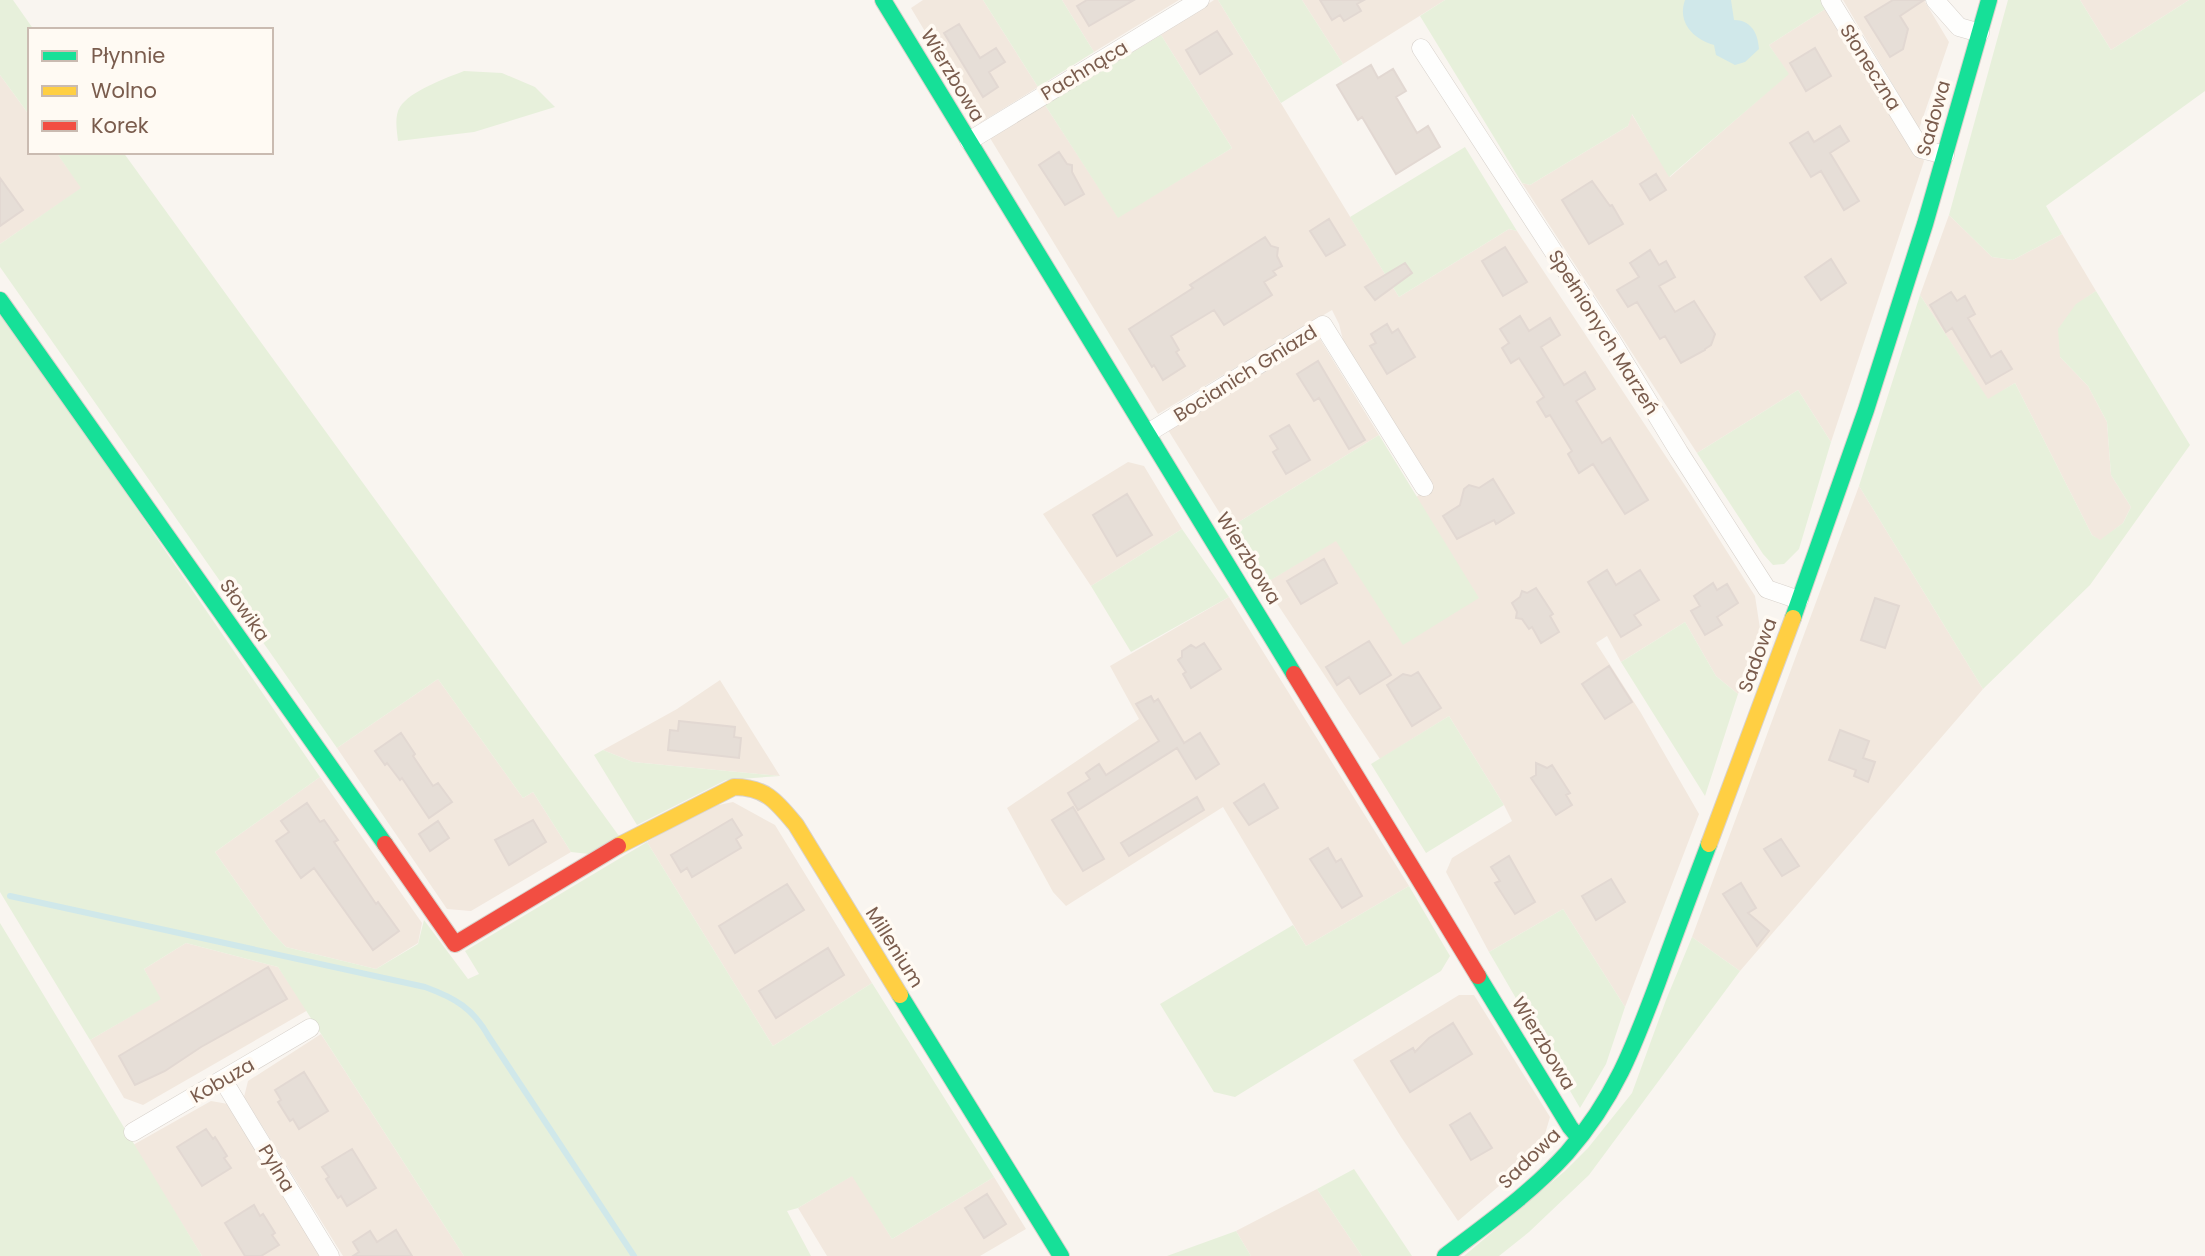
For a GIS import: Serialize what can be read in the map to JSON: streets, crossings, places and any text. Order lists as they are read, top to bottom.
{
  "streets": {
    "street": [
      "Słoneczna",
      "Pachnąca",
      "Wierzbowa",
      "Sadowa",
      "Spełnionych Marzeń",
      "Bocianich Gniazd",
      "Słowika",
      "Millenium",
      "Kobuza",
      "Pylna"
    ]
  },
  "crossings": [
    ["Słoneczna", "Sadowa"],
    ["Pachnąca", "Wierzbowa"],
    ["Wierzbowa", "Sadowa"],
    ["Wierzbowa", "Bocianich Gniazd"],
    ["Sadowa", "Spełnionych Marzeń"],
    ["Słowika", "Millenium"],
    ["Kobuza", "Pylna"]
  ],
  "legend": ["Płynnie", "Wolno", "Korek"]
}
